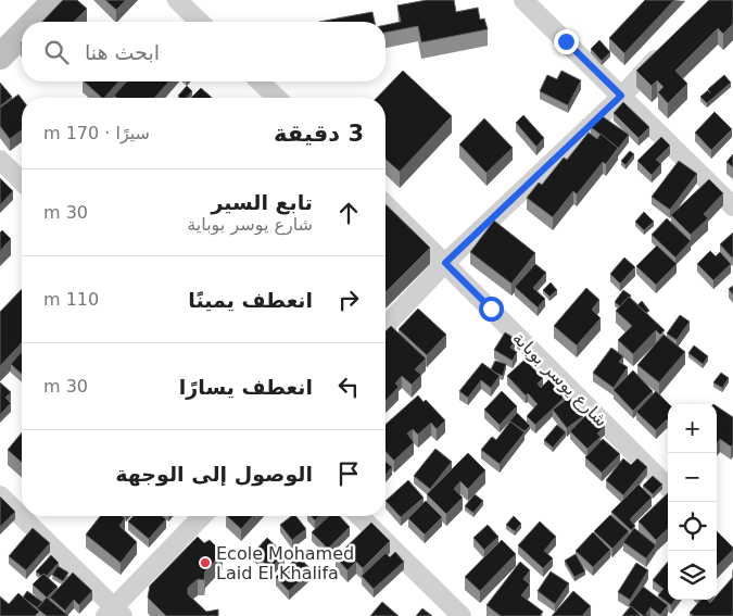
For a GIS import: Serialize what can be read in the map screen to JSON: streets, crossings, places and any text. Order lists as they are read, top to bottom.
{
  "streets": {
    "street": ["شارع يوسر بوباية"]
  },
  "places": ["Ecole Mohamed Laid El Khalifa"],
  "page": {
    "search": "ابحث هنا",
    "heading": ["3 دقيقة", "سيرًا · 170 m"],
    "list": [
      ["تابع السير", "شارع يوسر بوباية", "30 m"],
      ["انعطف يمينًا", "110 m"],
      ["انعطف يسارًا", "30 m"],
      "الوصول إلى الوجهة"
    ],
    "map_buttons": ["+", "−"]
  }
}
